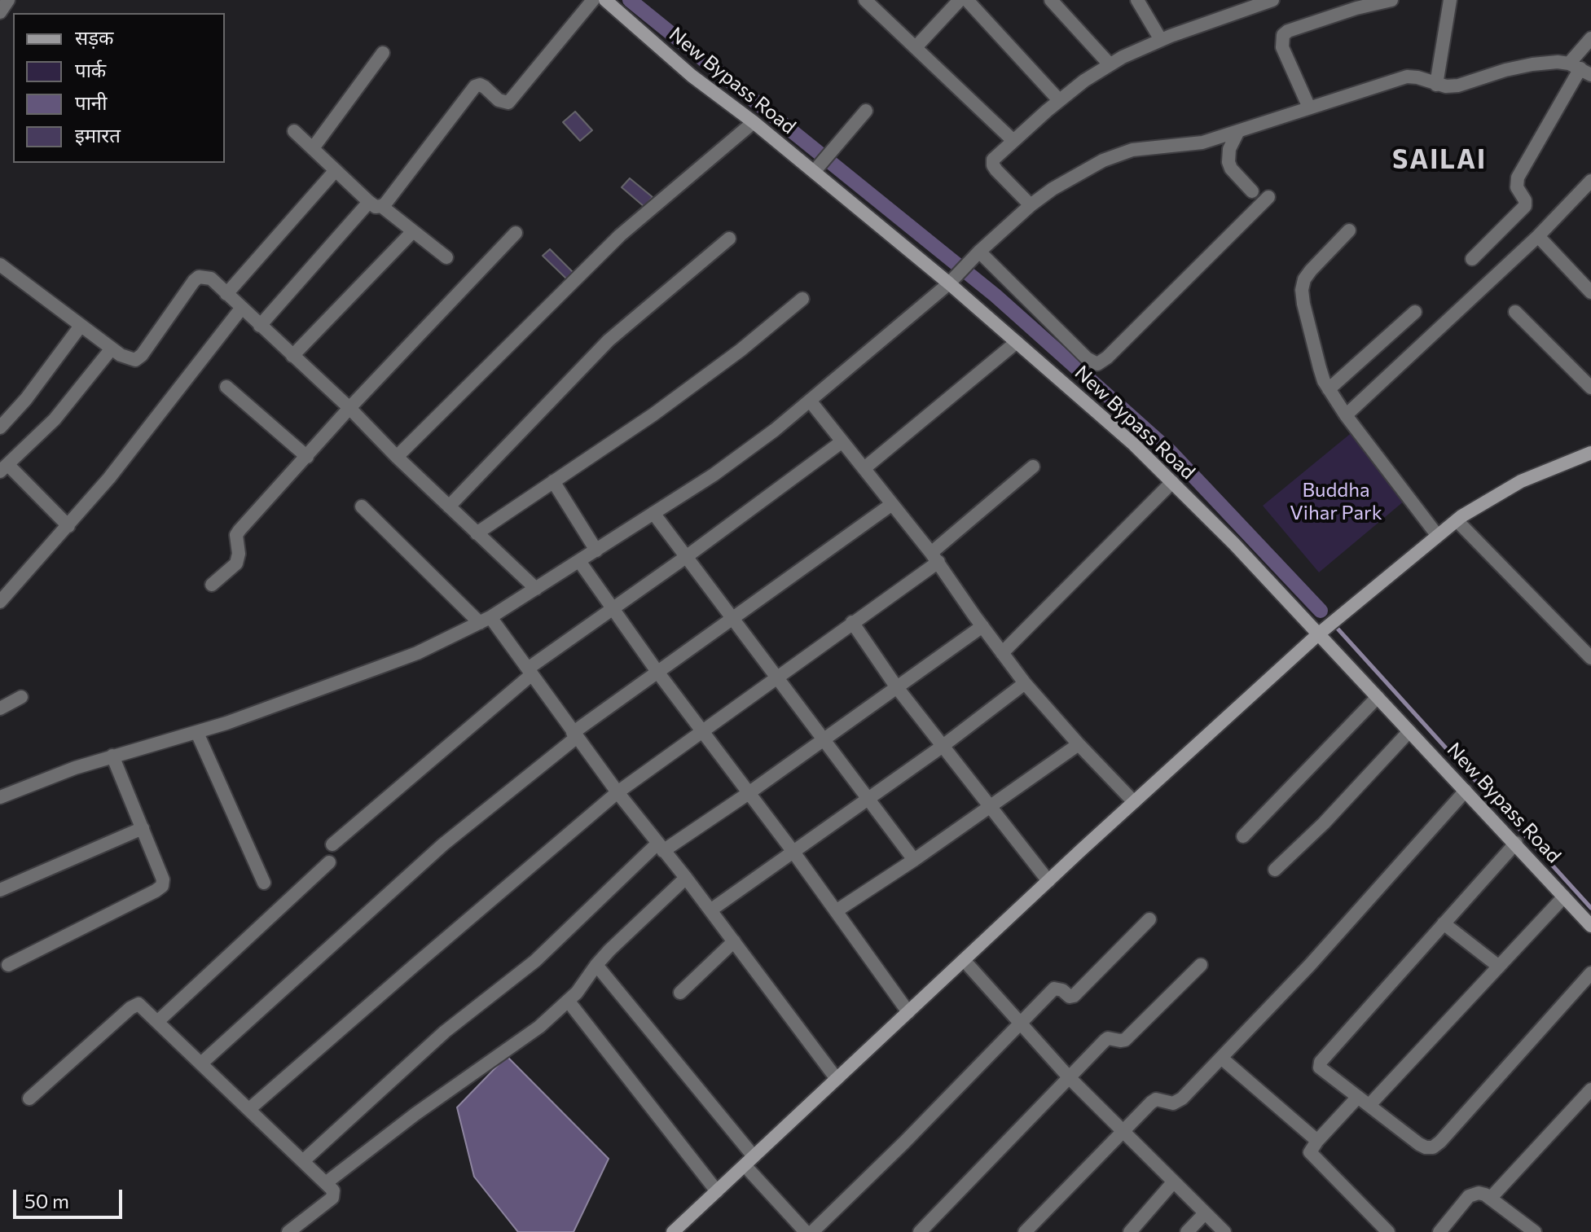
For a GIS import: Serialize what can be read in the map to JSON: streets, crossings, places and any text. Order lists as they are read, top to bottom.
{
  "streets": {
    "main road": ["New Bypass Road"]
  },
  "districts": ["SAILAI"],
  "parks": ["Buddha Vihar Park"],
  "legend": [
    "सड़क",
    "पार्क",
    "पानी",
    "इमारत"
  ],
  "scale_bar": "50 m"
}
